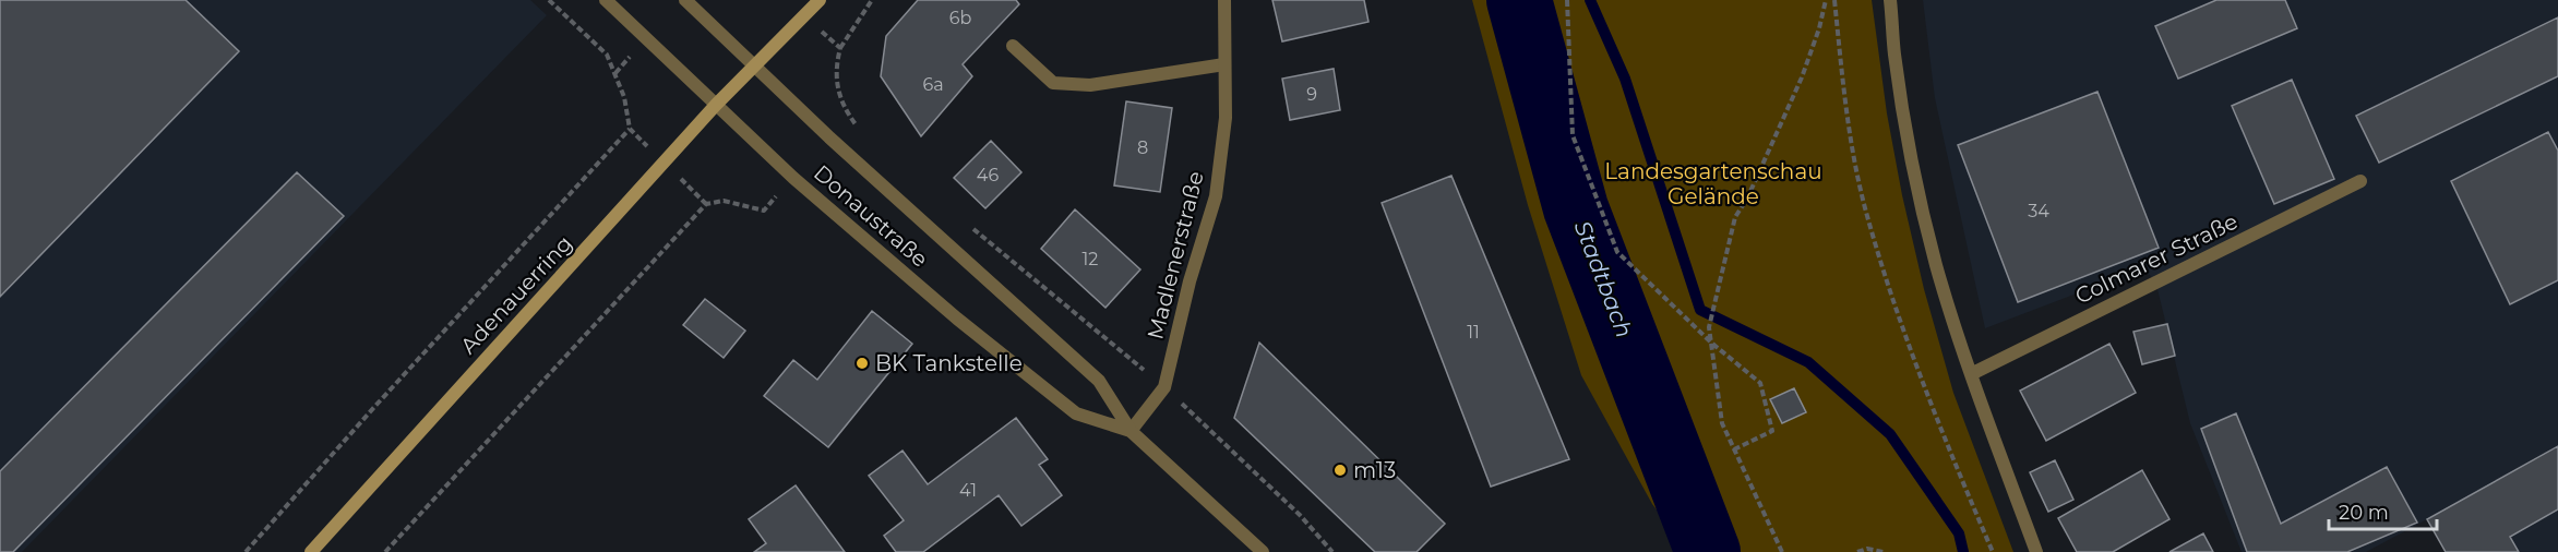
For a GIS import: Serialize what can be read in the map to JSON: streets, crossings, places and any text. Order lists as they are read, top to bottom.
{
  "streets": {
    "main road": ["Adenauerring"],
    "street": ["Donaustraße", "Madlenerstraße", "Colmarer Straße"]
  },
  "crossings": [
    ["Donaustraße", "Madlenerstraße"],
    ["Donaustraße", "Adenauerring"]
  ],
  "water": ["Stadtbach"],
  "parks": ["Landesgartenschau Gelände"],
  "places": ["BK Tankstelle", "m13"],
  "house_numbers": [
    "6b",
    "6a",
    "9",
    "8",
    "46",
    "34",
    "12",
    "11",
    "41"
  ],
  "scale_bar": "20 m"
}
